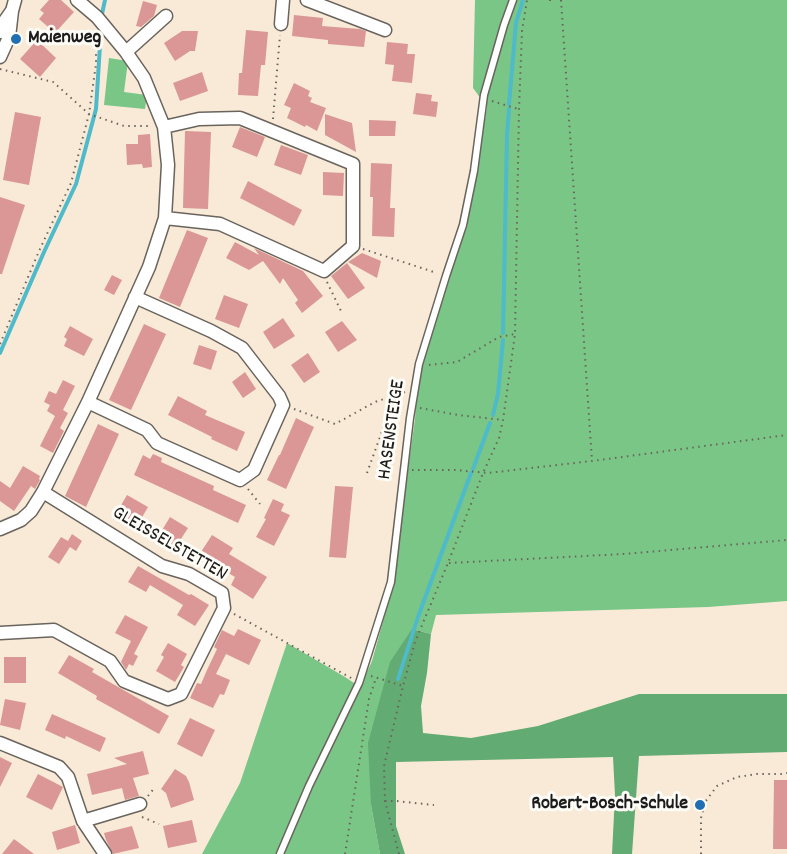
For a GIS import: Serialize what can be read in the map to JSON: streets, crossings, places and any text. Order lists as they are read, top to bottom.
{
  "streets": {
    "street": ["GLEISSELSTETTEN"],
    "lane": ["HASENSTEIGE"]
  },
  "places": ["Maienweg", "Robert-Bosch-Schule"]
}
